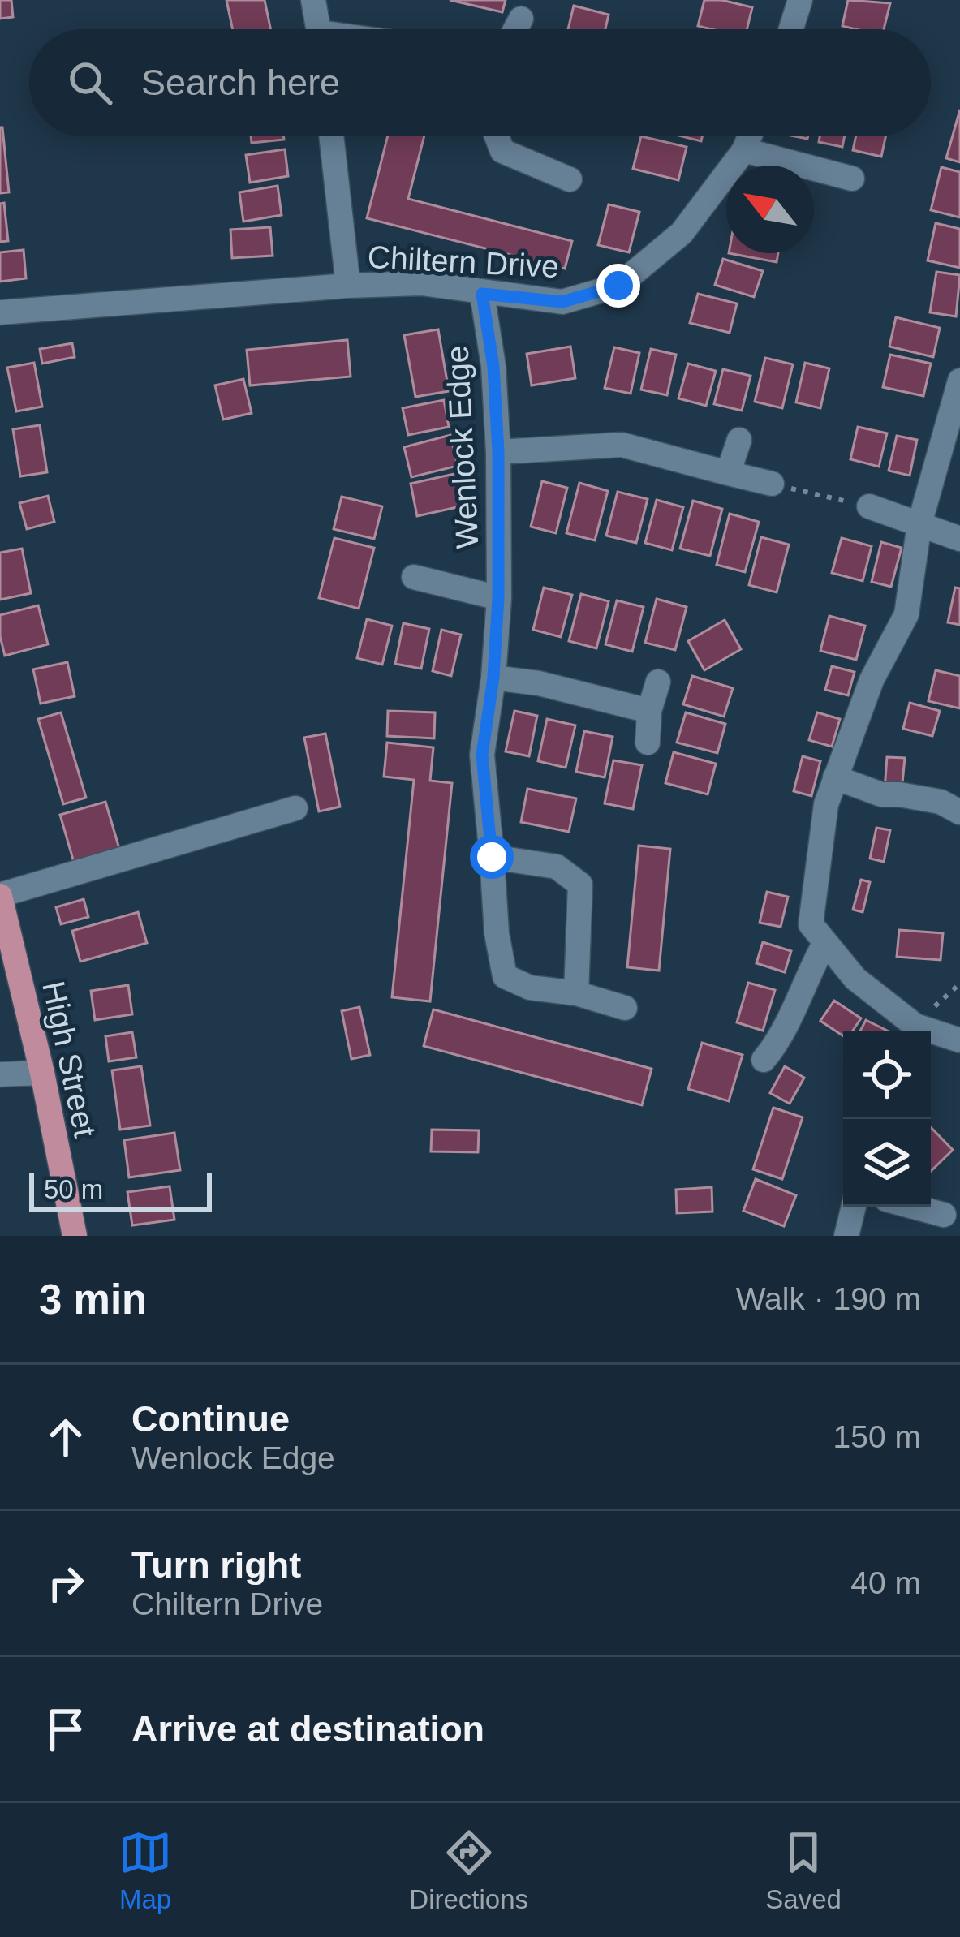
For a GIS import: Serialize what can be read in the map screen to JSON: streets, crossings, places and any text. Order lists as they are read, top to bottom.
{
  "streets": {
    "main road": ["High Street"],
    "street": ["Chiltern Drive", "Wenlock Edge"]
  },
  "crossings": [
    ["Chiltern Drive", "Wenlock Edge"]
  ],
  "scale_bar": "50 m",
  "north": "top left",
  "page": {
    "search": "Search here",
    "scale": "50 m",
    "heading": ["3 min", "Walk · 190 m"],
    "list": [
      ["Continue", "Wenlock Edge", "150 m"],
      ["Turn right", "Chiltern Drive", "40 m"],
      "Arrive at destination"
    ],
    "nav": ["Map", "Directions", "Saved"]
  }
}
